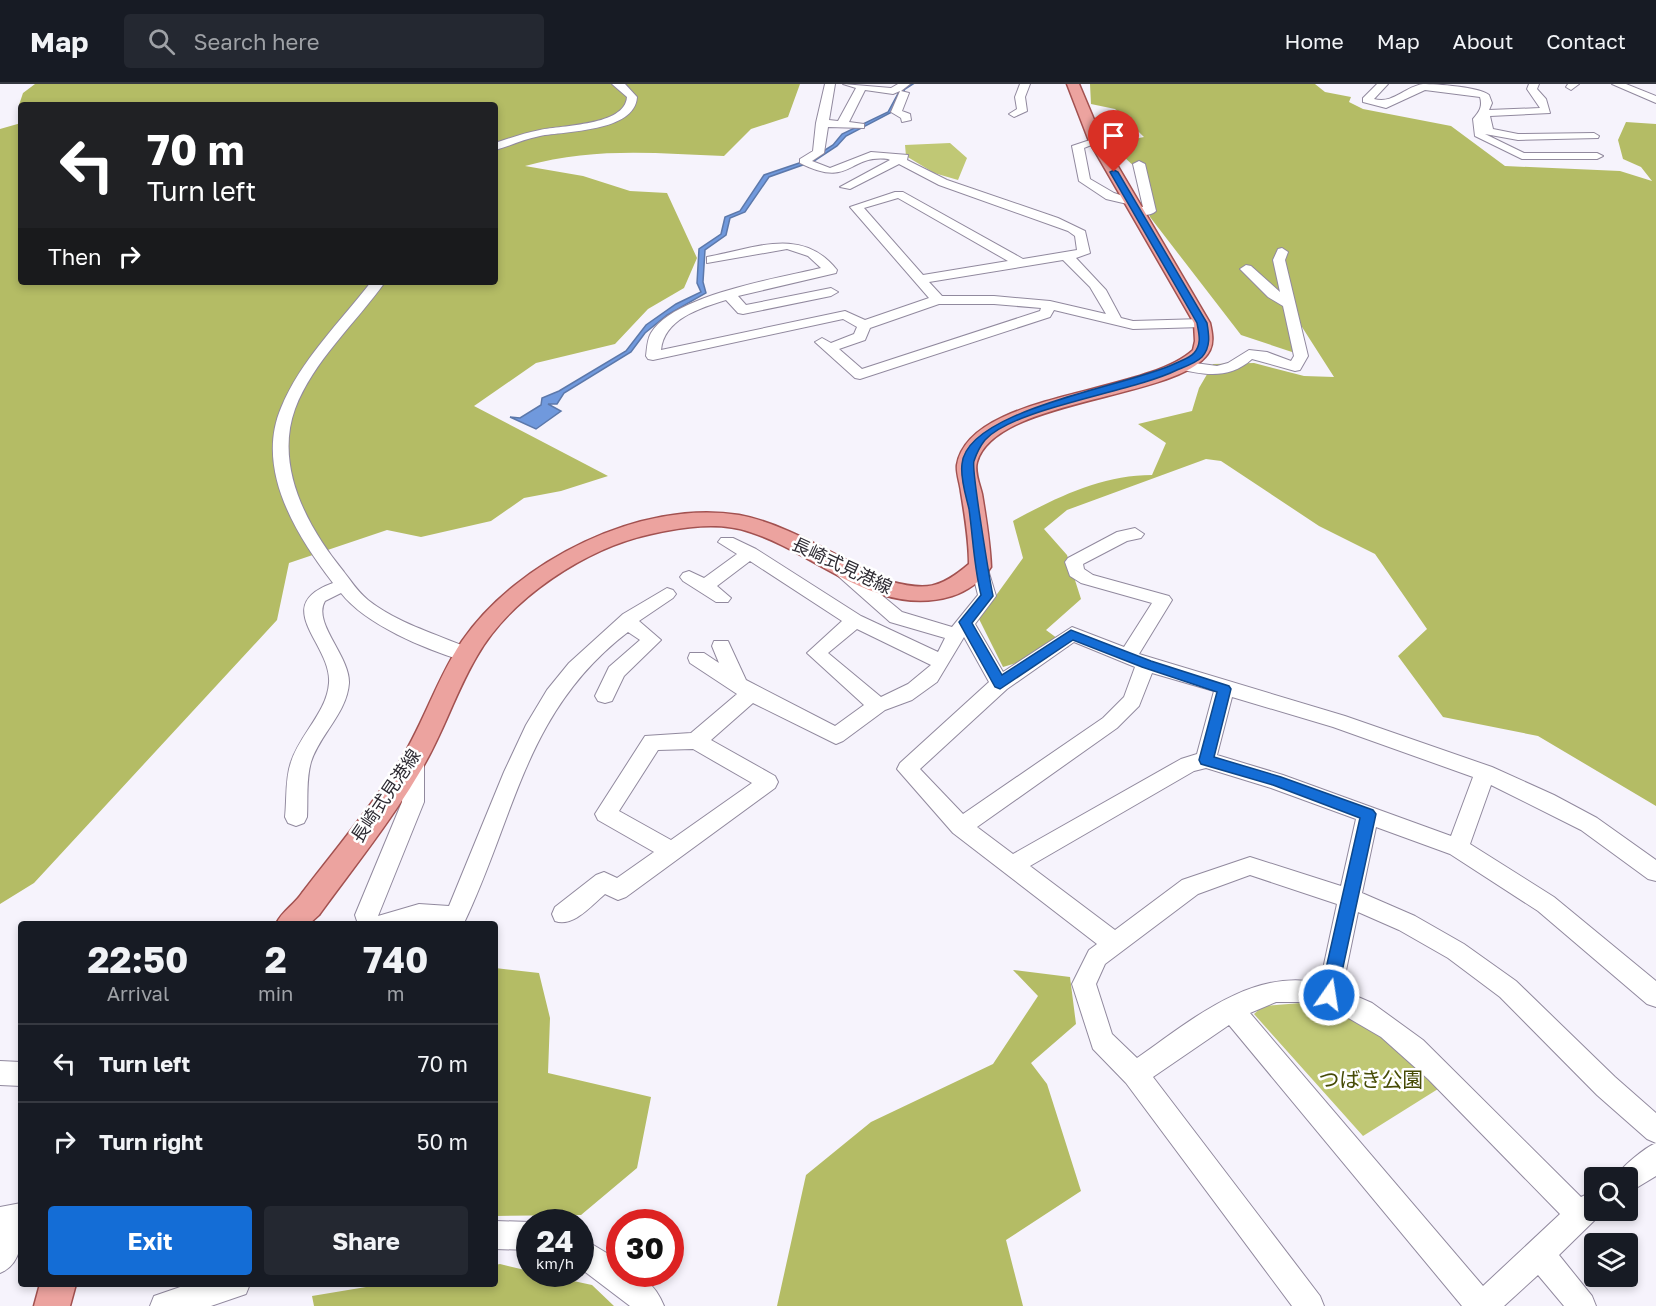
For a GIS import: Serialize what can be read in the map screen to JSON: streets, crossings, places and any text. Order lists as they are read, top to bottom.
{
  "streets": {
    "main road": ["長崎式見港線"]
  },
  "parks": ["つばき公園"],
  "page": {
    "header": "Map",
    "search": "Search here",
    "nav": [
      "Home",
      "Map",
      "About",
      "Contact"
    ],
    "turn": ["70 m", "Turn left"],
    "then": "Then",
    "eta": [
      "22:50",
      "Arrival",
      "2",
      "min",
      "740",
      "m"
    ],
    "list": [
      {
        "name": "Turn left",
        "value": "70 m"
      },
      {
        "name": "Turn right",
        "value": "50 m"
      }
    ],
    "buttons": ["Exit", "Share"],
    "speed": "24 km/h",
    "limit": "30"
  }
}
